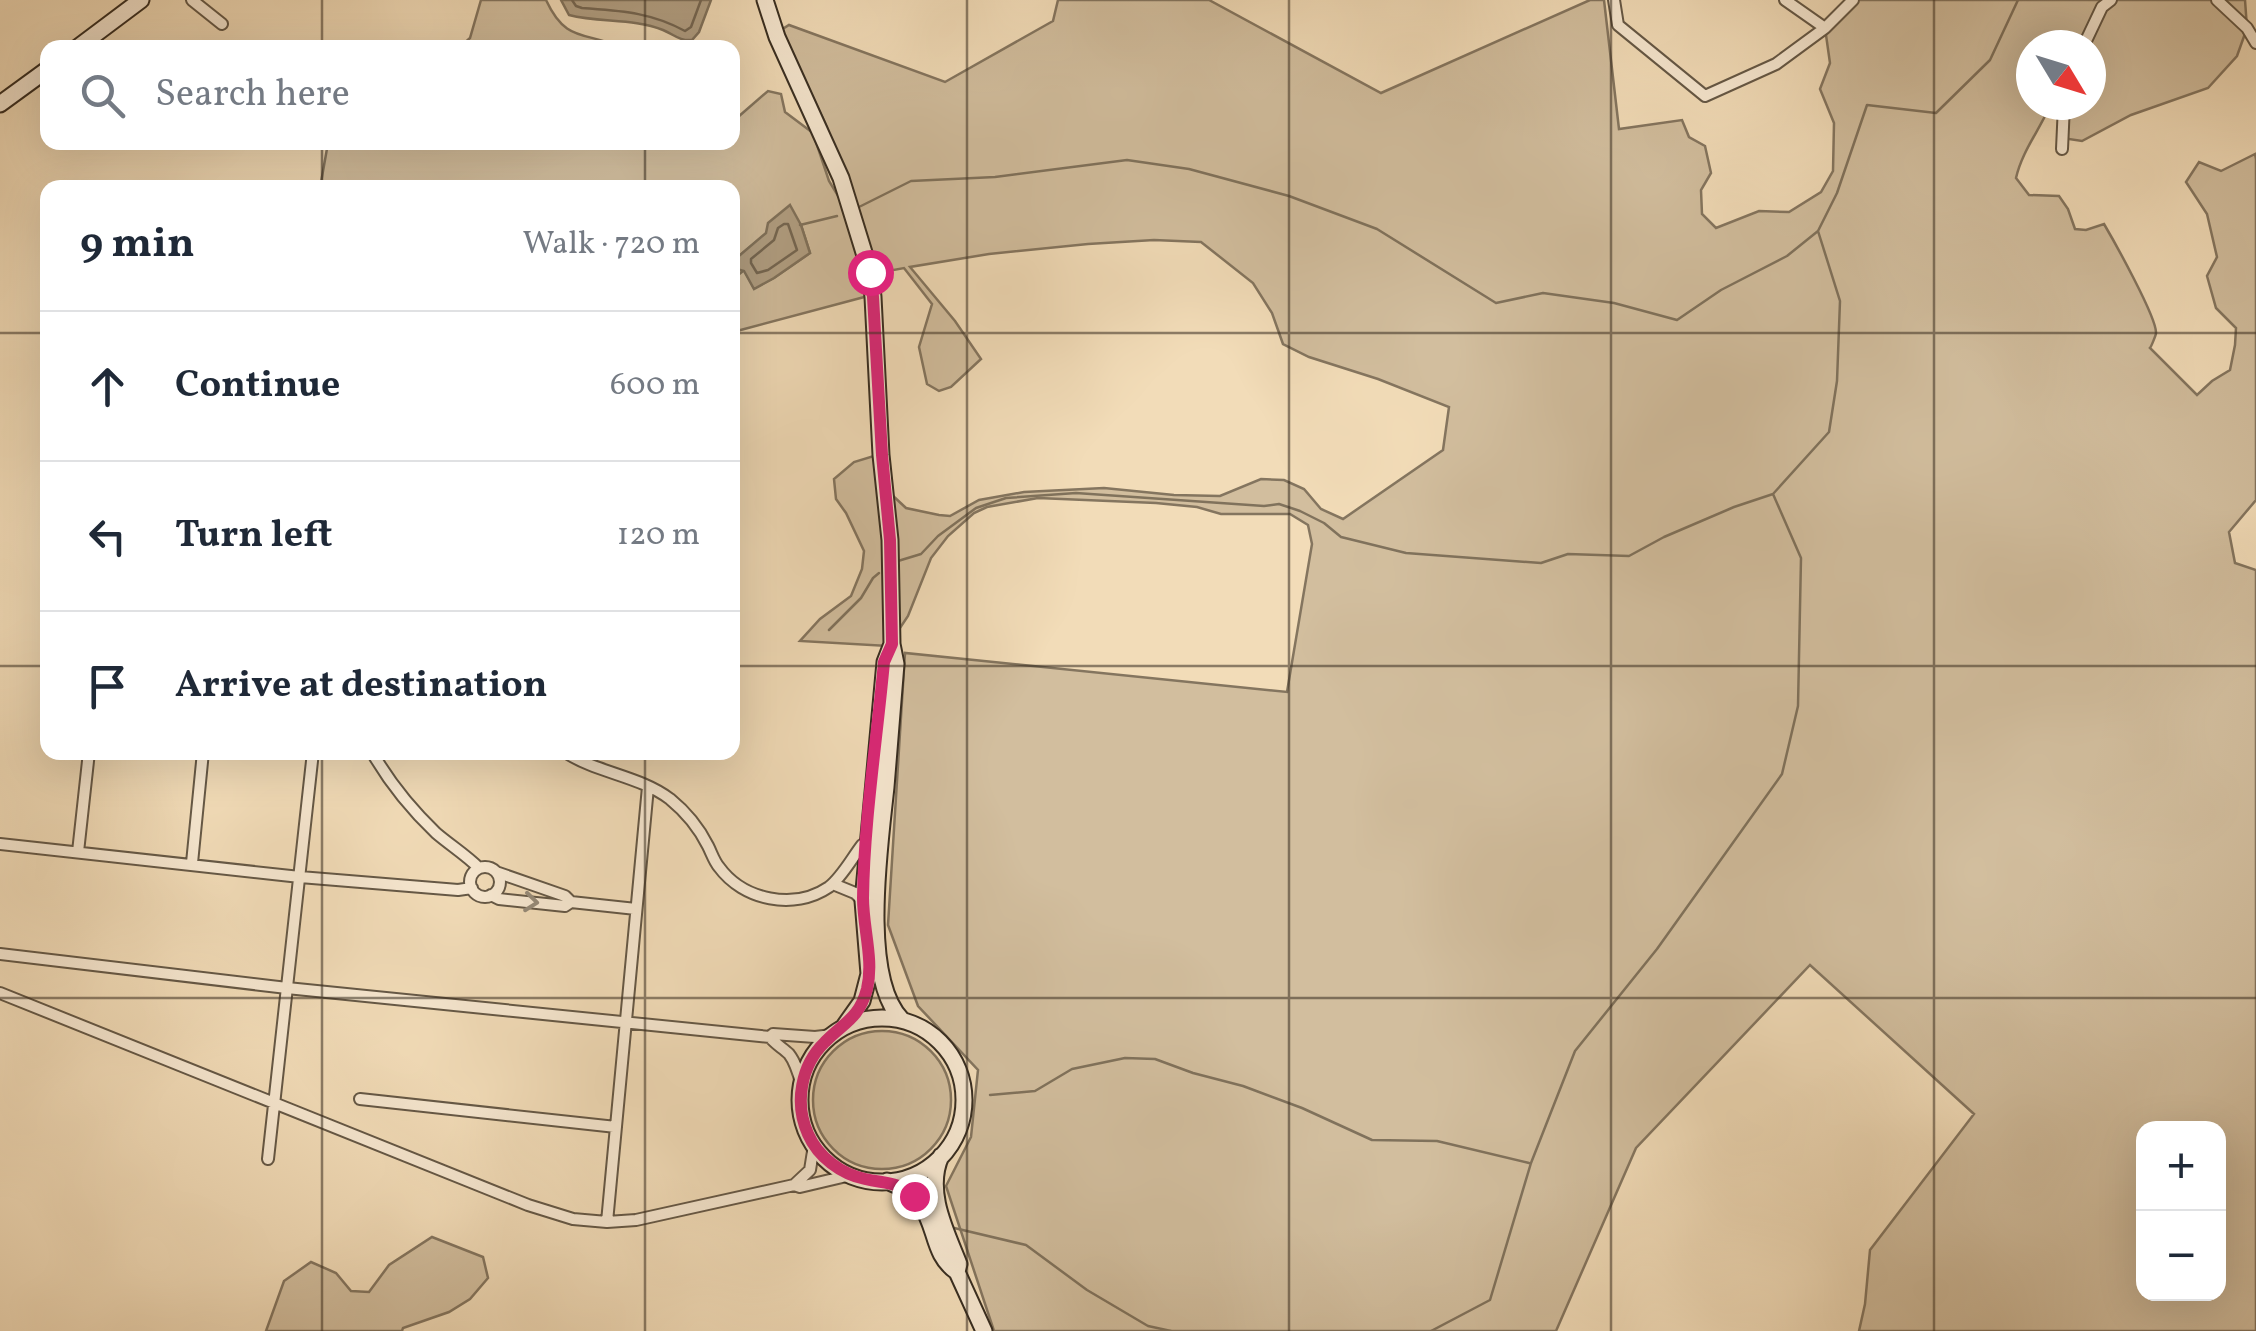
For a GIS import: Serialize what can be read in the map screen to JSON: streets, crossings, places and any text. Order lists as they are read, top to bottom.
{
  "north": "bottom right",
  "page": {
    "search": "Search here",
    "heading": ["9 min", "Walk · 720 m"],
    "list": [
      ["Continue", "600 m"],
      ["Turn left", "120 m"],
      "Arrive at destination"
    ],
    "map_buttons": ["+", "−"]
  }
}
